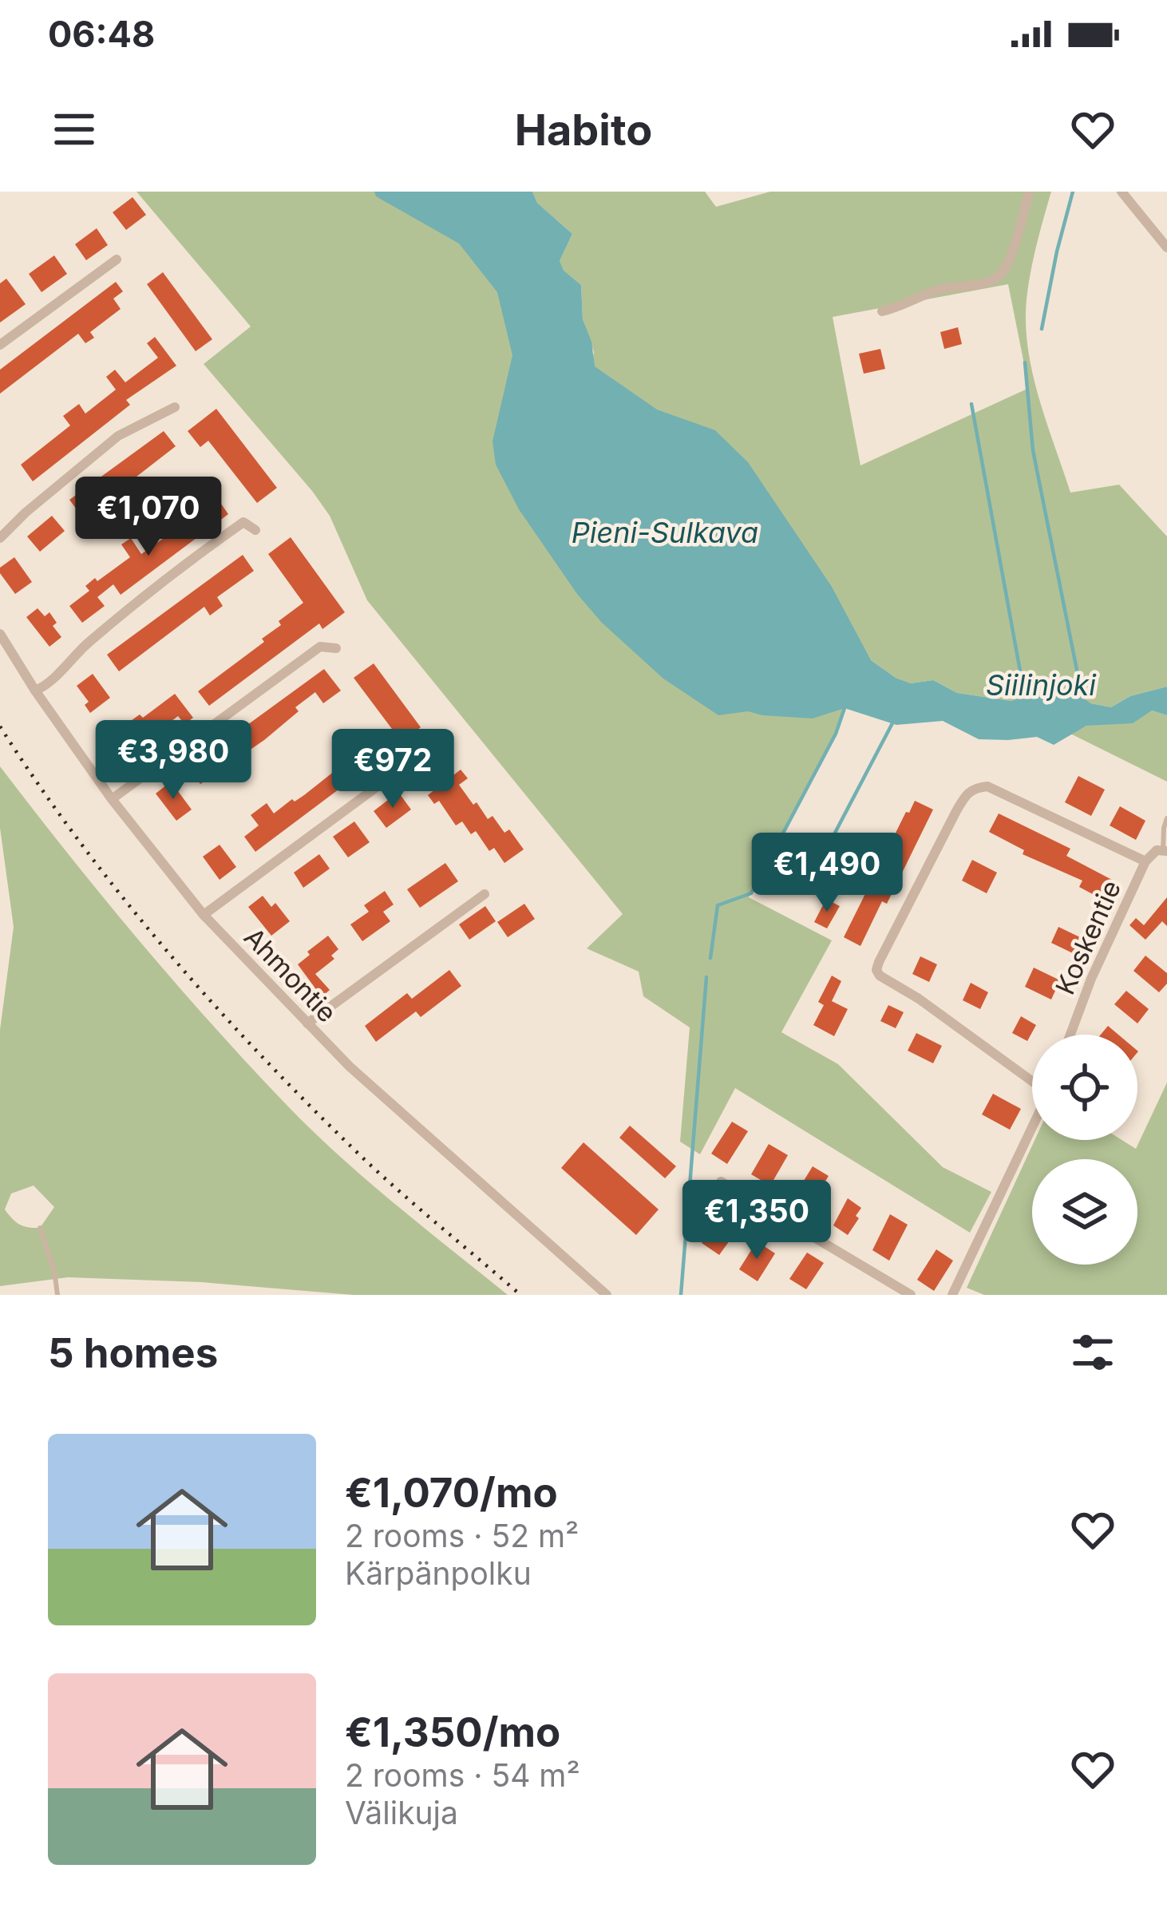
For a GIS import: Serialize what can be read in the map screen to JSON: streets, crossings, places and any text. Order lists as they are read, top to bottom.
{
  "streets": {
    "street": ["Koskentie", "Ahmontie"]
  },
  "water": ["Pieni-Sulkava", "Siilinjoki"],
  "page": {
    "status": "06:48",
    "header": "Habito",
    "price": [
      "€1,070",
      "€3,980",
      "€972",
      "€1,490",
      "€1,350"
    ],
    "heading": "5 homes",
    "list": [
      {
        "name": "€1,070/mo",
        "note": "2 rooms · 52 m² · Kärpänpolku"
      },
      {
        "name": "€1,350/mo",
        "note": "2 rooms · 54 m² · Välikuja"
      }
    ]
  }
}
